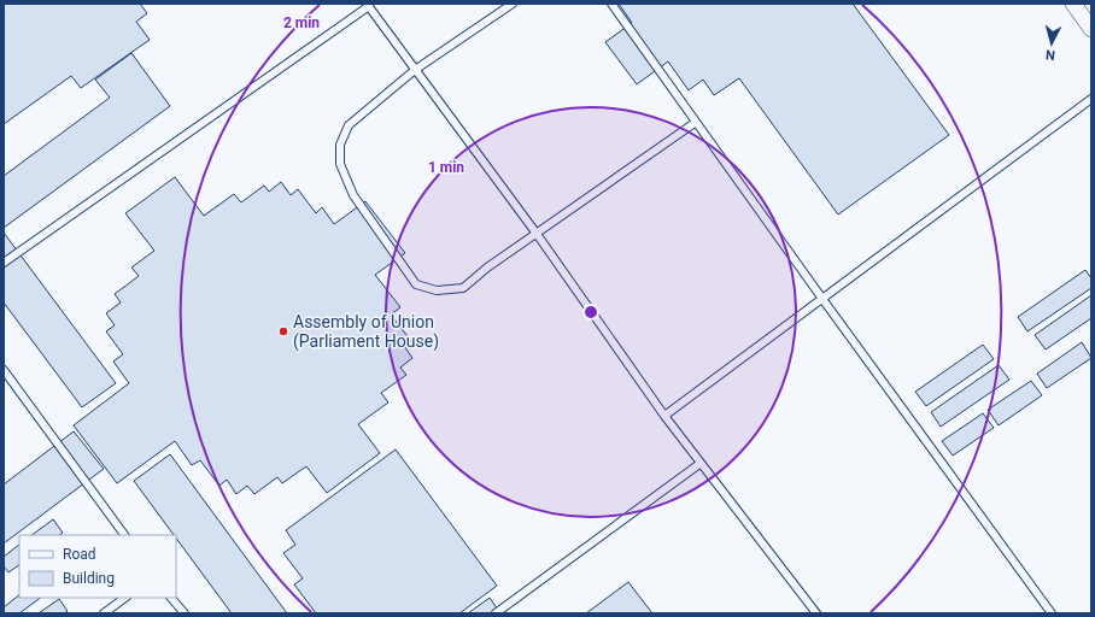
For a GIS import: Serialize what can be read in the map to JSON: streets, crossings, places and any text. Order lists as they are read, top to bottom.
{
  "places": ["Assembly of Union (Parliament House)"],
  "legend": ["Road", "Building"],
  "north": "bottom",
  "rings": ["2 min", "1 min"]
}
